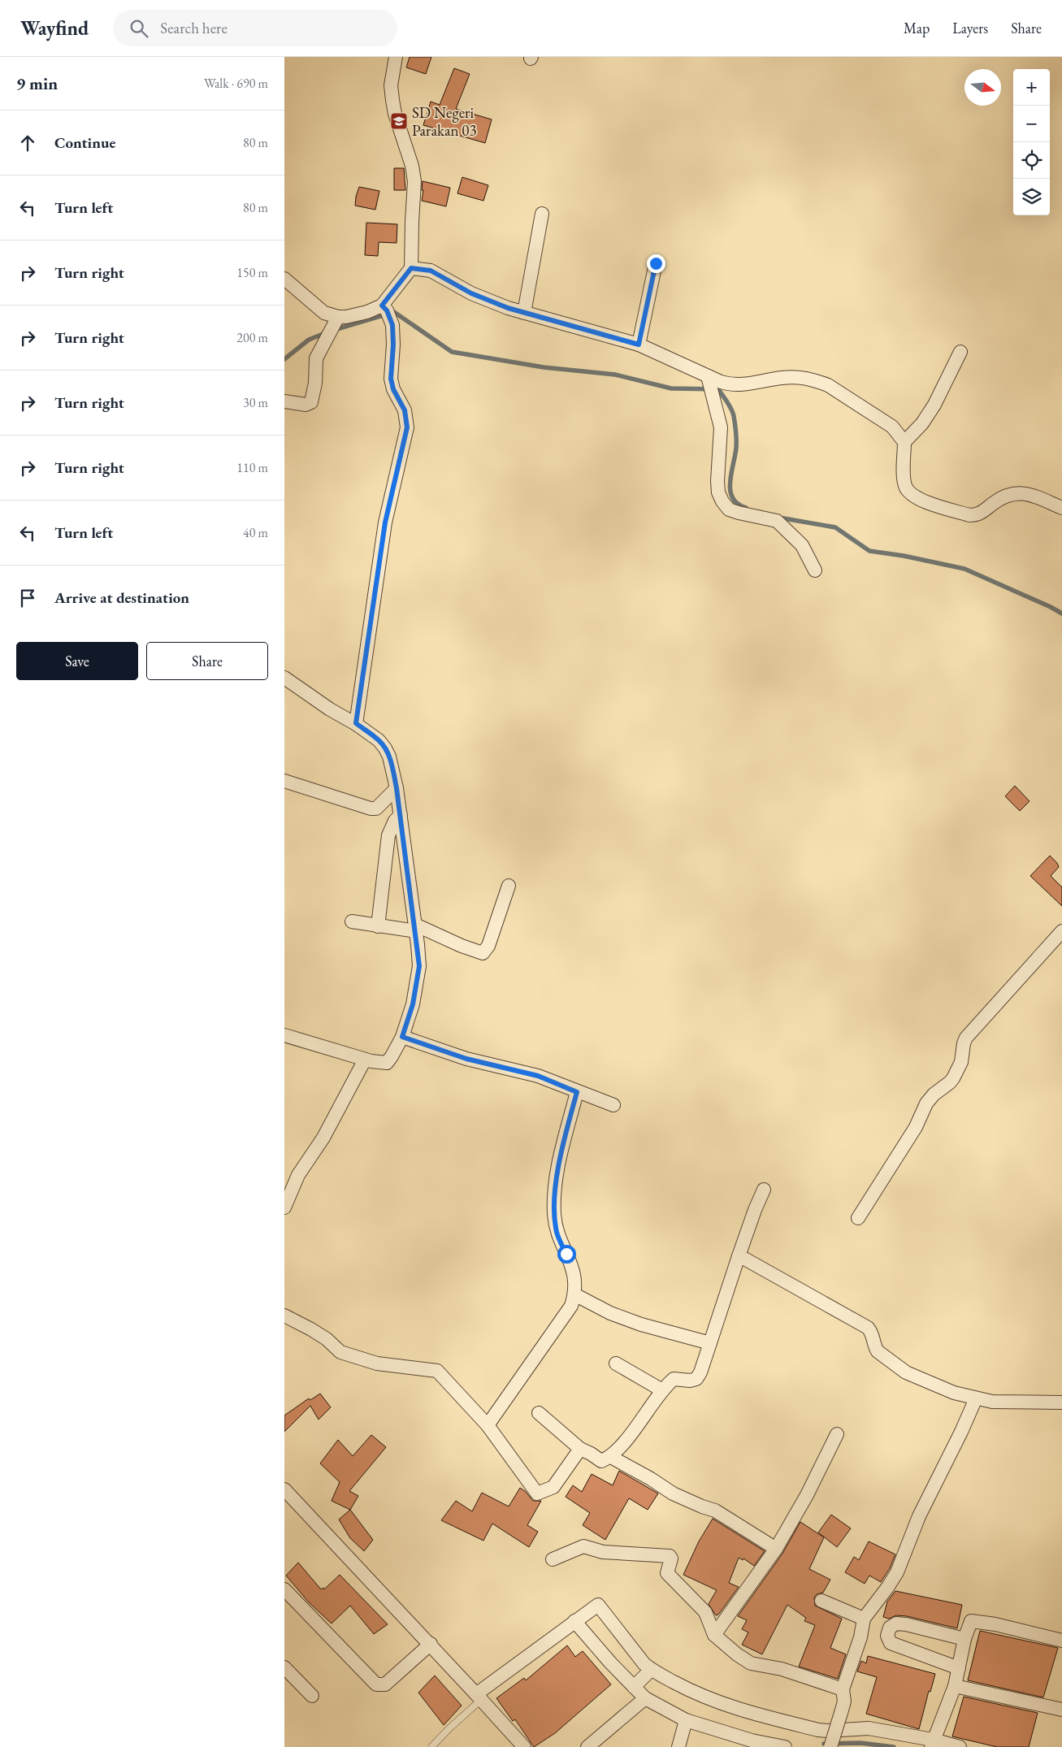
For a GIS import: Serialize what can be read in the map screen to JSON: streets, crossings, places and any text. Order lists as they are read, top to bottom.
{
  "places": {
    "school or university": ["SD Negeri Parakan 03"]
  },
  "north": "right",
  "page": {
    "header": "Wayfind",
    "search": "Search here",
    "nav": ["Map", "Layers", "Share"],
    "heading": ["9 min", "Walk · 690 m"],
    "map_buttons": ["+", "−"],
    "list": [
      ["Continue", "80 m"],
      ["Turn left", "80 m"],
      ["Turn right", "150 m"],
      ["Turn right", "200 m"],
      ["Turn right", "30 m"],
      ["Turn right", "110 m"],
      ["Turn left", "40 m"],
      "Arrive at destination"
    ],
    "buttons": ["Save", "Share"]
  }
}
